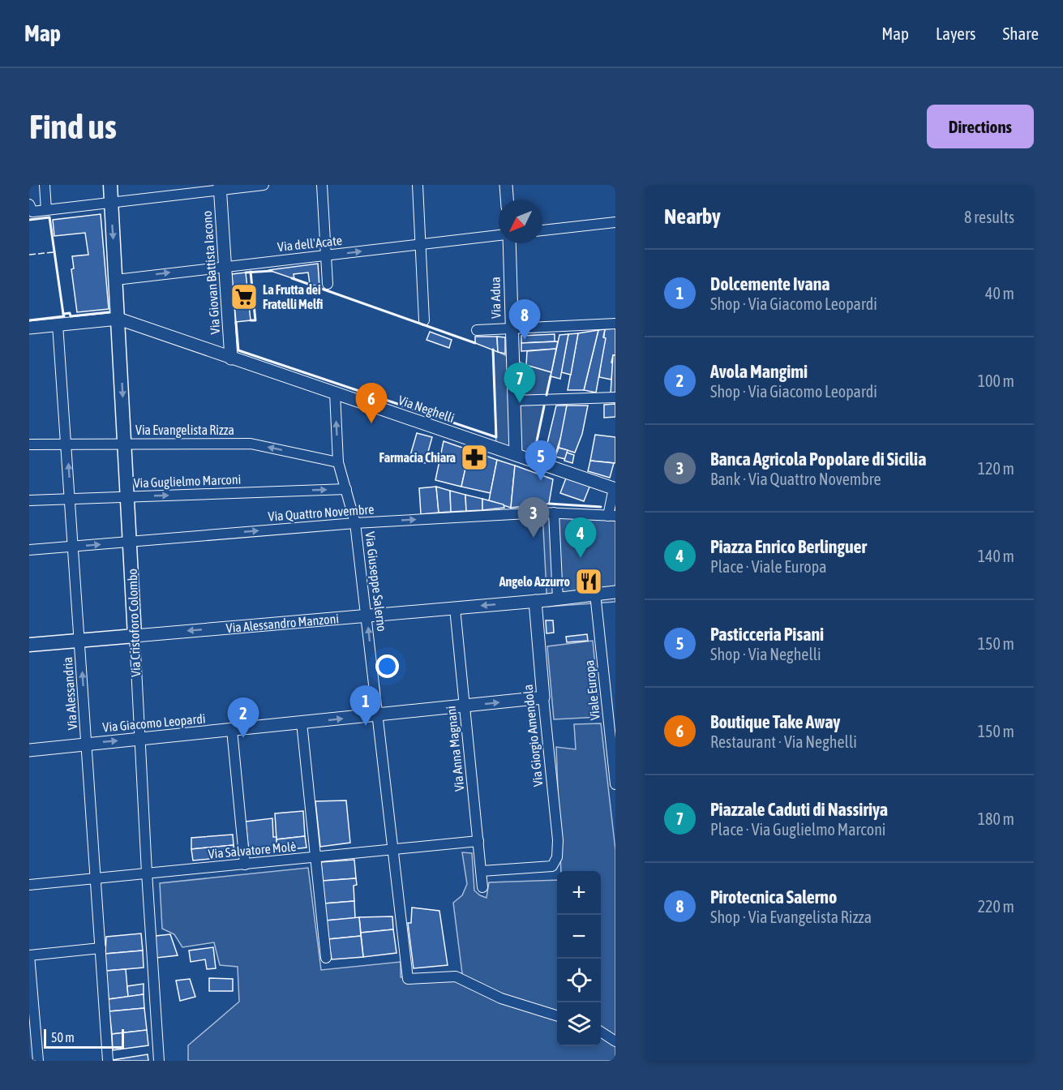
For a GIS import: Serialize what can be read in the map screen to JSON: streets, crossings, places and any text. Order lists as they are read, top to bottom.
{
  "streets": {
    "main road": ["Via Alessandro Manzoni", "Via Cristoforo Colombo"],
    "street": [
      "Via dell'Acate",
      "Via Giovan Battista Iacono",
      "Via Adua",
      "Via Neghelli",
      "Via Evangelista Rizza",
      "Via Guglielmo Marconi",
      "Via Quattro Novembre",
      "Via Giuseppe Salerno",
      "Viale Europa",
      "Via Alessandria",
      "Via Giacomo Leopardi",
      "Via Giorgio Amendola",
      "Via Anna Magnani",
      "Via Salvatore Molè"
    ]
  },
  "crossings": [
    ["Via dell'Acate", "Via Giovan Battista Iacono"],
    ["Via dell'Acate", "Via Cristoforo Colombo"],
    ["Via Giovan Battista Iacono", "Via Neghelli"],
    ["Via Adua", "Via Neghelli"],
    ["Via Neghelli", "Via Giuseppe Salerno"],
    ["Via Neghelli", "Via Cristoforo Colombo"],
    ["Via Evangelista Rizza", "Via Giuseppe Salerno"],
    ["Via Evangelista Rizza", "Via Cristoforo Colombo"],
    ["Via Evangelista Rizza", "Via Alessandria"],
    ["Via Guglielmo Marconi", "Via Giuseppe Salerno"],
    ["Via Guglielmo Marconi", "Via Cristoforo Colombo"],
    ["Via Guglielmo Marconi", "Via Alessandria"],
    ["Via Quattro Novembre", "Via Giuseppe Salerno"],
    ["Via Quattro Novembre", "Via Cristoforo Colombo"],
    ["Via Quattro Novembre", "Via Alessandria"],
    ["Via Giuseppe Salerno", "Via Alessandro Manzoni"],
    ["Via Giuseppe Salerno", "Via Giacomo Leopardi"],
    ["Via Giuseppe Salerno", "Via Salvatore Molè"],
    ["Via Alessandro Manzoni", "Via Cristoforo Colombo"],
    ["Via Alessandro Manzoni", "Viale Europa"],
    ["Via Alessandro Manzoni", "Via Alessandria"],
    ["Via Alessandro Manzoni", "Via Giorgio Amendola"],
    ["Via Alessandro Manzoni", "Via Anna Magnani"],
    ["Via Cristoforo Colombo", "Via Giacomo Leopardi"],
    ["Via Cristoforo Colombo", "Via Salvatore Molè"],
    ["Via Alessandria", "Via Giacomo Leopardi"],
    ["Via Alessandria", "Via Salvatore Molè"],
    ["Via Giacomo Leopardi", "Via Giorgio Amendola"],
    ["Via Giacomo Leopardi", "Via Anna Magnani"],
    ["Via Giorgio Amendola", "Via Anna Magnani"],
    ["Via Anna Magnani", "Via Salvatore Molè"]
  ],
  "one_way": [
    "Via Evangelista Rizza",
    "Via Guglielmo Marconi",
    "Via Quattro Novembre",
    "Via Alessandro Manzoni",
    "Via Giacomo Leopardi"
  ],
  "places": {
    "supermarket": ["La Frutta dei Fratelli Melfi"],
    "pharmacy": ["Farmacia Chiara"],
    "restaurant": ["Angelo Azzurro"]
  },
  "scale_bar": "50 m",
  "north": "bottom left",
  "page": {
    "header": "Map",
    "nav": ["Map", "Layers", "Share"],
    "buttons": "Directions",
    "title": "Find us",
    "heading": ["Nearby", "8 results"],
    "list": [
      {
        "mark": "1",
        "name": "Dolcemente Ivana",
        "note": "Shop · Via Giacomo Leopardi",
        "value": "40 m"
      },
      {
        "mark": "2",
        "name": "Avola Mangimi",
        "note": "Shop · Via Giacomo Leopardi",
        "value": "100 m"
      },
      {
        "mark": "3",
        "name": "Banca Agricola Popolare di Sicilia",
        "note": "Bank · Via Quattro Novembre",
        "value": "120 m"
      },
      {
        "mark": "4",
        "name": "Piazza Enrico Berlinguer",
        "note": "Place · Viale Europa",
        "value": "140 m"
      },
      {
        "mark": "5",
        "name": "Pasticceria Pisani",
        "note": "Shop · Via Neghelli",
        "value": "150 m"
      },
      {
        "mark": "6",
        "name": "Boutique Take Away",
        "note": "Restaurant · Via Neghelli",
        "value": "150 m"
      },
      {
        "mark": "7",
        "name": "Piazzale Caduti di Nassiriya",
        "note": "Place · Via Guglielmo Marconi",
        "value": "180 m"
      },
      {
        "mark": "8",
        "name": "Pirotecnica Salerno",
        "note": "Shop · Via Evangelista Rizza",
        "value": "220 m"
      }
    ],
    "pins": [
      "8",
      "7",
      "6",
      "5",
      "3",
      "4",
      "1",
      "2"
    ],
    "map_buttons": ["+", "−"],
    "scale": "50 m"
  }
}
